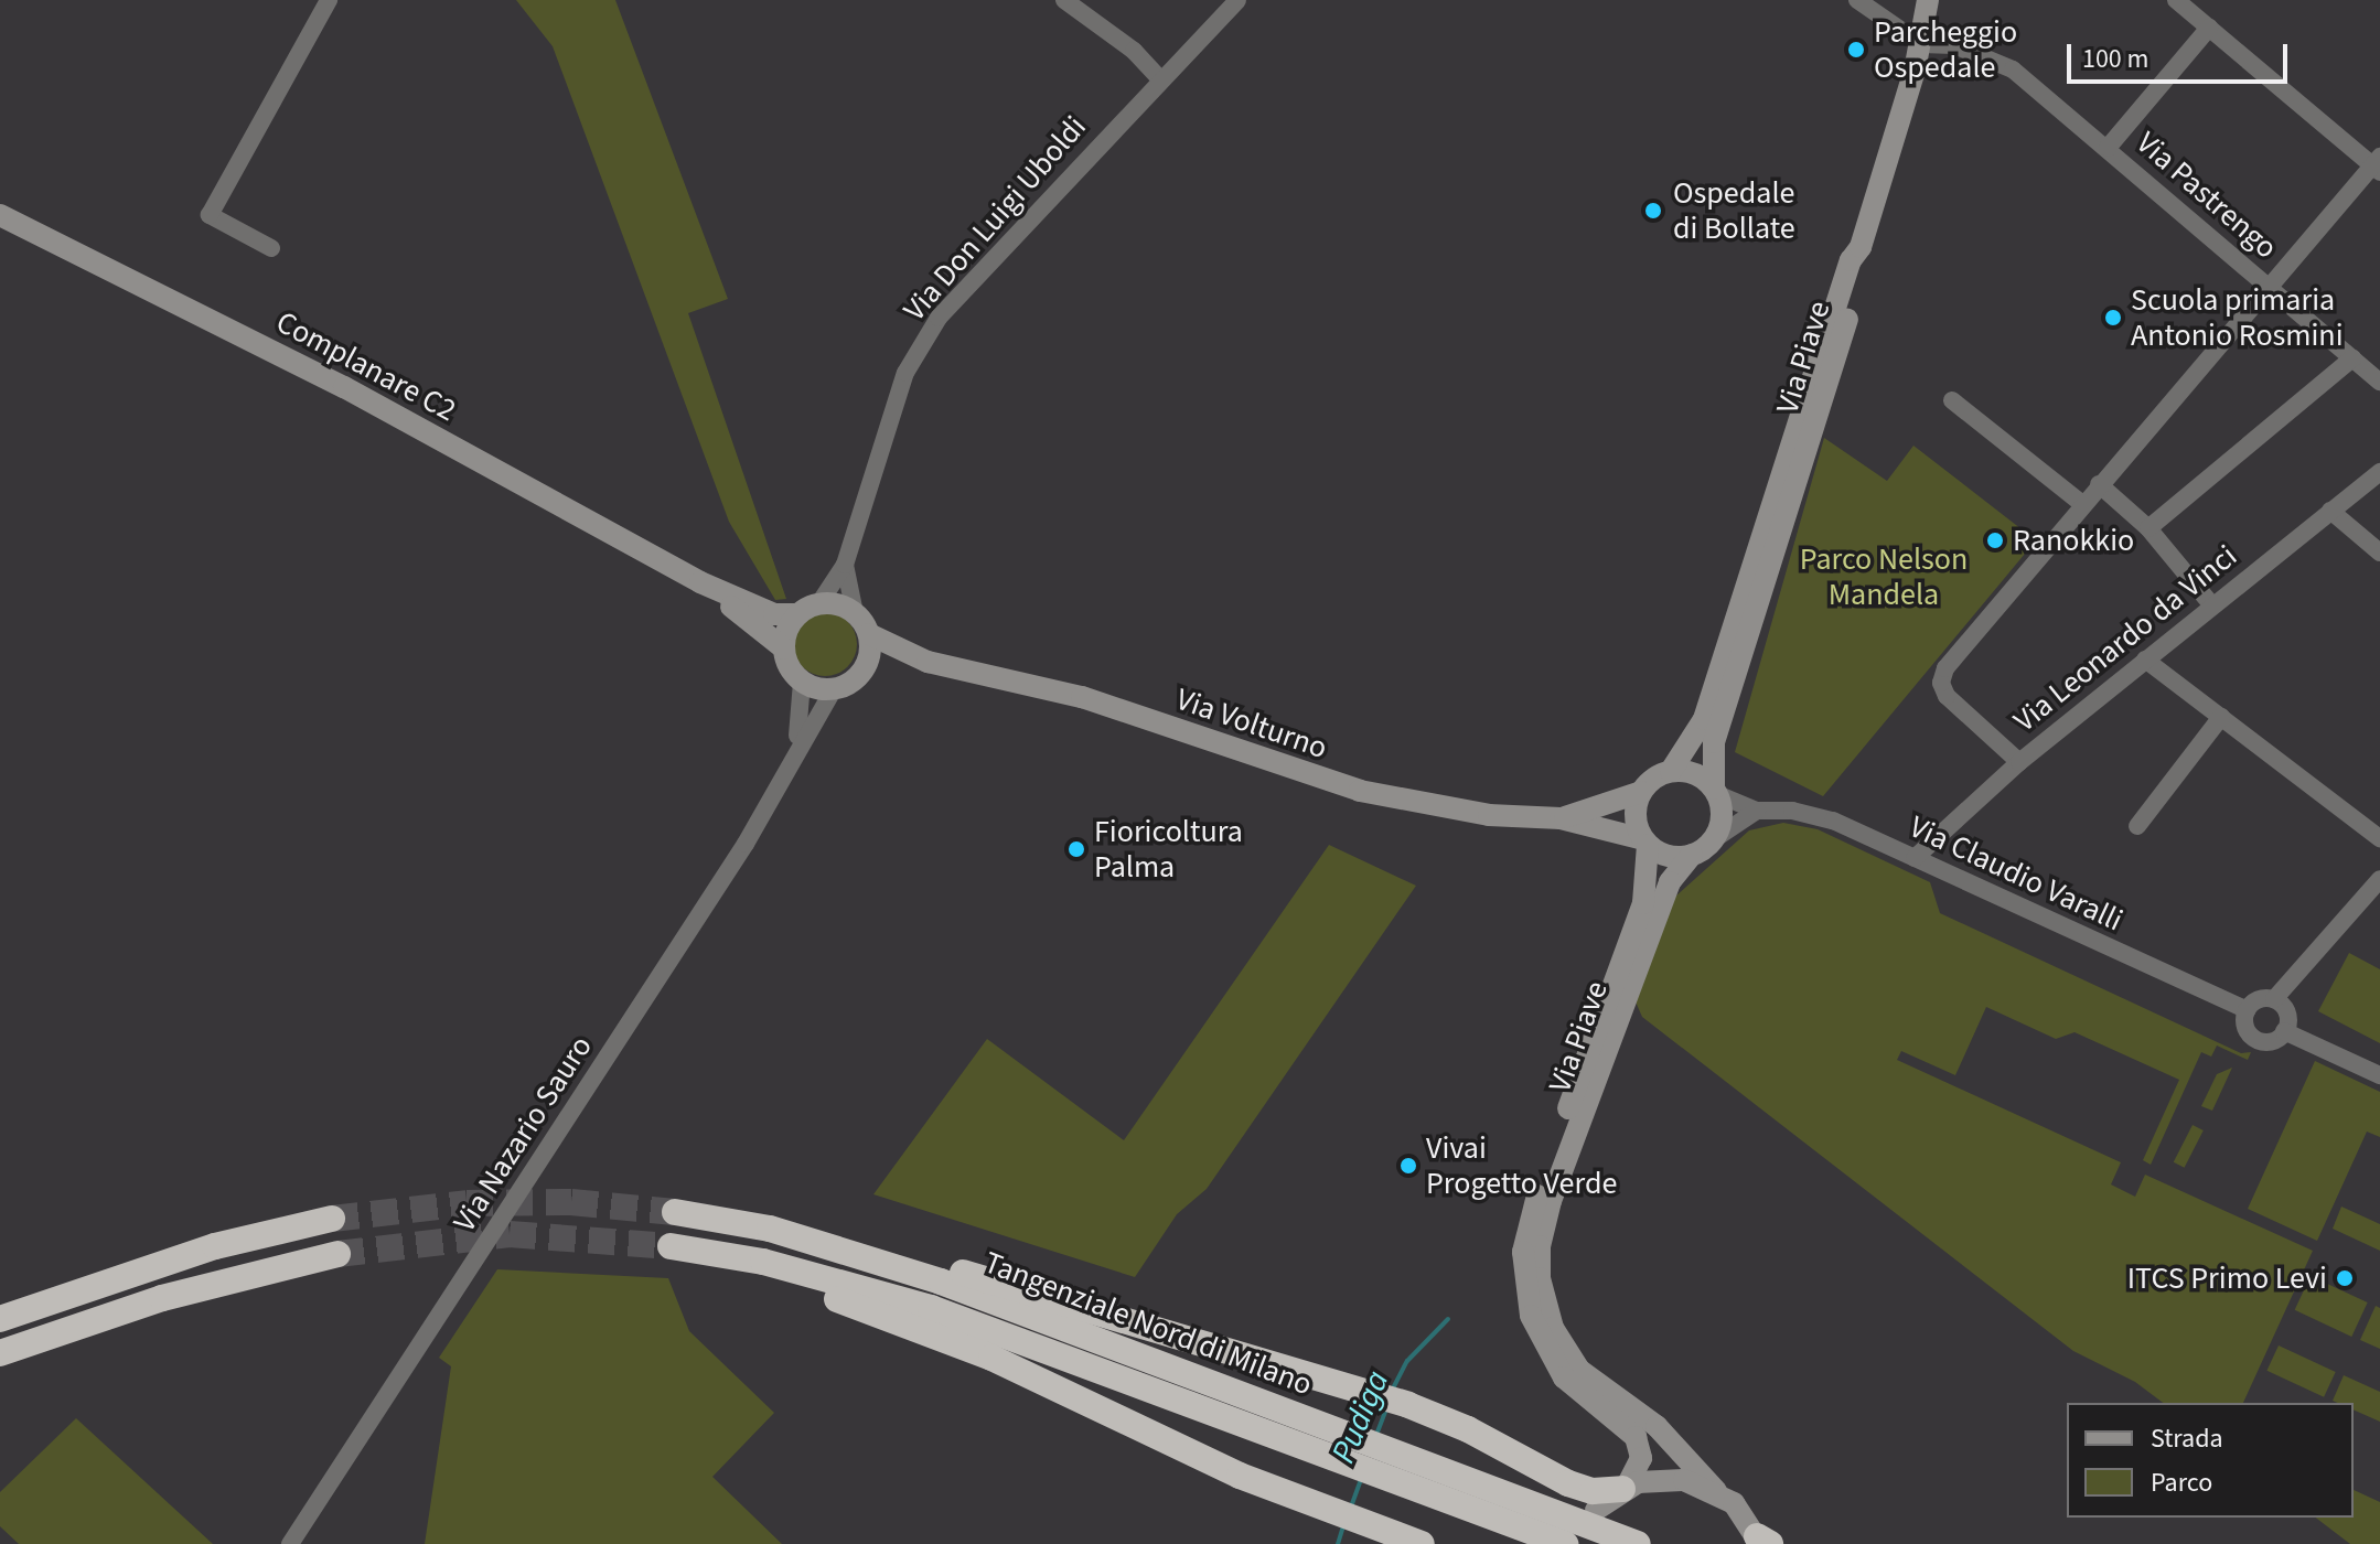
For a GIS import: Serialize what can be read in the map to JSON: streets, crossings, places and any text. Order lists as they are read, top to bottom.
{
  "streets": {
    "highway": ["Tangenziale Nord di Milano"],
    "street": [
      "Via Pastrengo",
      "Via Don Luigi Uboldi",
      "Via Piave",
      "Complanare C2",
      "Via Leonardo da Vinci",
      "Via Volturno",
      "Via Claudio Varalli",
      "Via Nazario Sauro"
    ]
  },
  "crossings": [
    ["Via Pastrengo", "Via Piave"],
    ["Via Don Luigi Uboldi", "Complanare C2"],
    ["Via Don Luigi Uboldi", "Via Volturno"],
    ["Via Don Luigi Uboldi", "Via Nazario Sauro"],
    ["Via Piave", "Via Volturno"],
    ["Via Piave", "Via Claudio Varalli"],
    ["Via Piave", "Tangenziale Nord di Milano"],
    ["Complanare C2", "Via Volturno"],
    ["Complanare C2", "Via Nazario Sauro"],
    ["Via Leonardo da Vinci", "Via Claudio Varalli"],
    ["Via Volturno", "Via Claudio Varalli"],
    ["Via Volturno", "Via Nazario Sauro"]
  ],
  "water": ["Pudiga"],
  "parks": ["Parco Nelson Mandela"],
  "places": [
    "Parcheggio Ospedale",
    "Ospedale di Bollate",
    "Scuola primaria Antonio Rosmini",
    "Ranokkio",
    "Fioricoltura Palma",
    "Vivai Progetto Verde",
    "ITCS Primo Levi"
  ],
  "legend": ["Strada", "Parco"],
  "scale_bar": "100 m"
}
